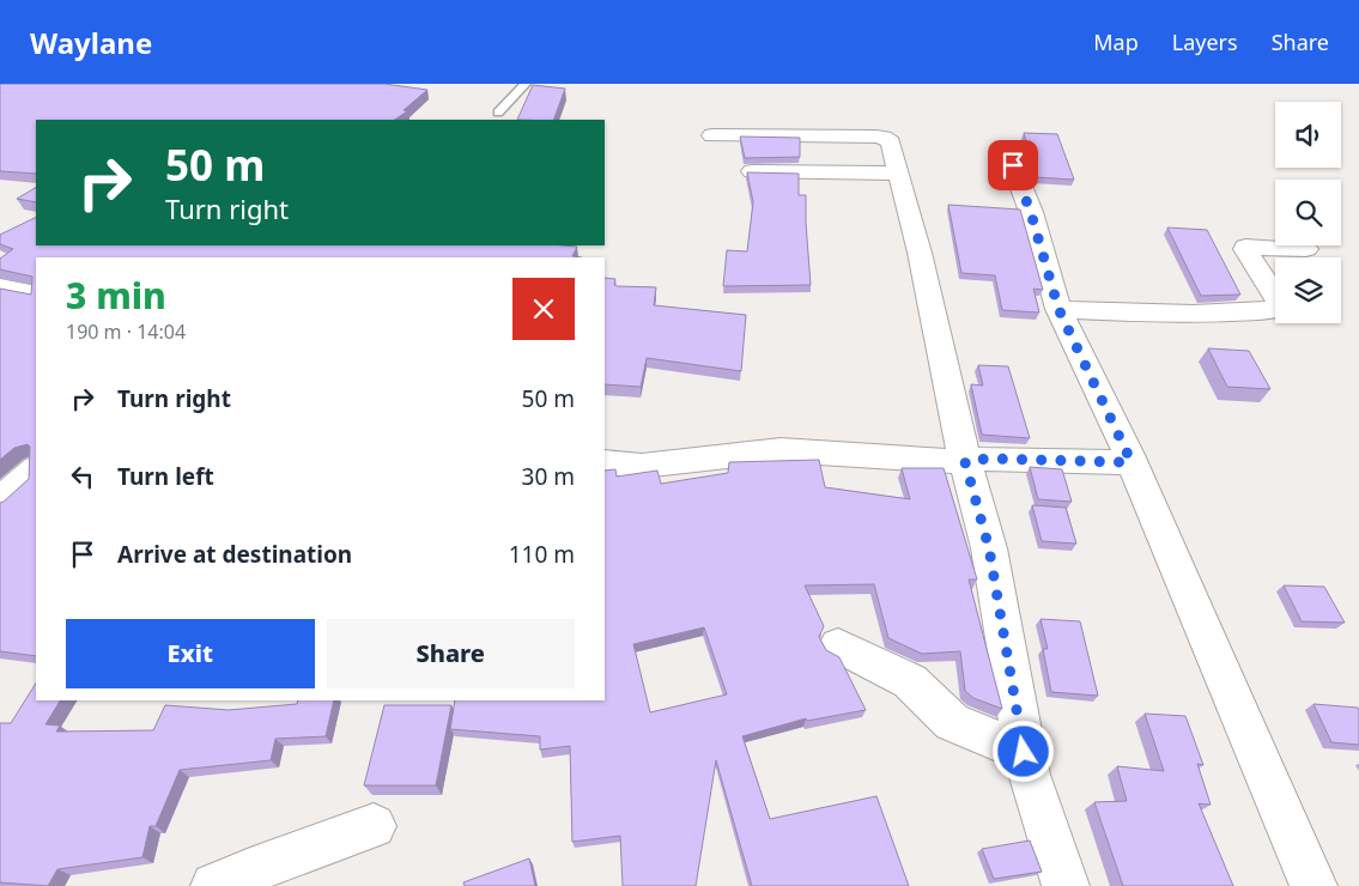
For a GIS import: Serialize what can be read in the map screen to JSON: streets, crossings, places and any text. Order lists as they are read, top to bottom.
{
  "page": {
    "header": "Waylane",
    "nav": ["Map", "Layers", "Share"],
    "turn": ["50 m", "Turn right"],
    "heading": ["3 min", "190 m · 14:04"],
    "list": [
      {
        "name": "Turn right",
        "value": "50 m"
      },
      {
        "name": "Turn left",
        "value": "30 m"
      },
      {
        "name": "Arrive at destination",
        "value": "110 m"
      }
    ],
    "buttons": ["Exit", "Share"]
  }
}
